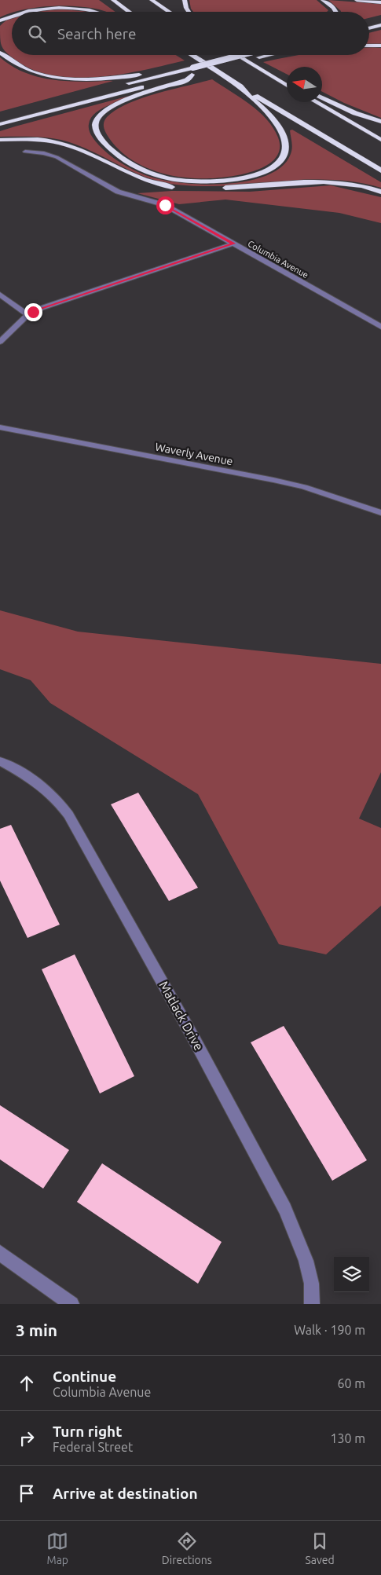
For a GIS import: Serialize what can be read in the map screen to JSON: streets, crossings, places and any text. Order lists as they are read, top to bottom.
{
  "streets": {
    "street": ["Columbia Avenue", "Waverly Avenue", "Matlack Drive"]
  },
  "north": "left",
  "page": {
    "search": "Search here",
    "heading": ["3 min", "Walk · 190 m"],
    "list": [
      ["Continue", "Columbia Avenue", "60 m"],
      ["Turn right", "Federal Street", "130 m"],
      "Arrive at destination"
    ],
    "nav": ["Map", "Directions", "Saved"]
  }
}
